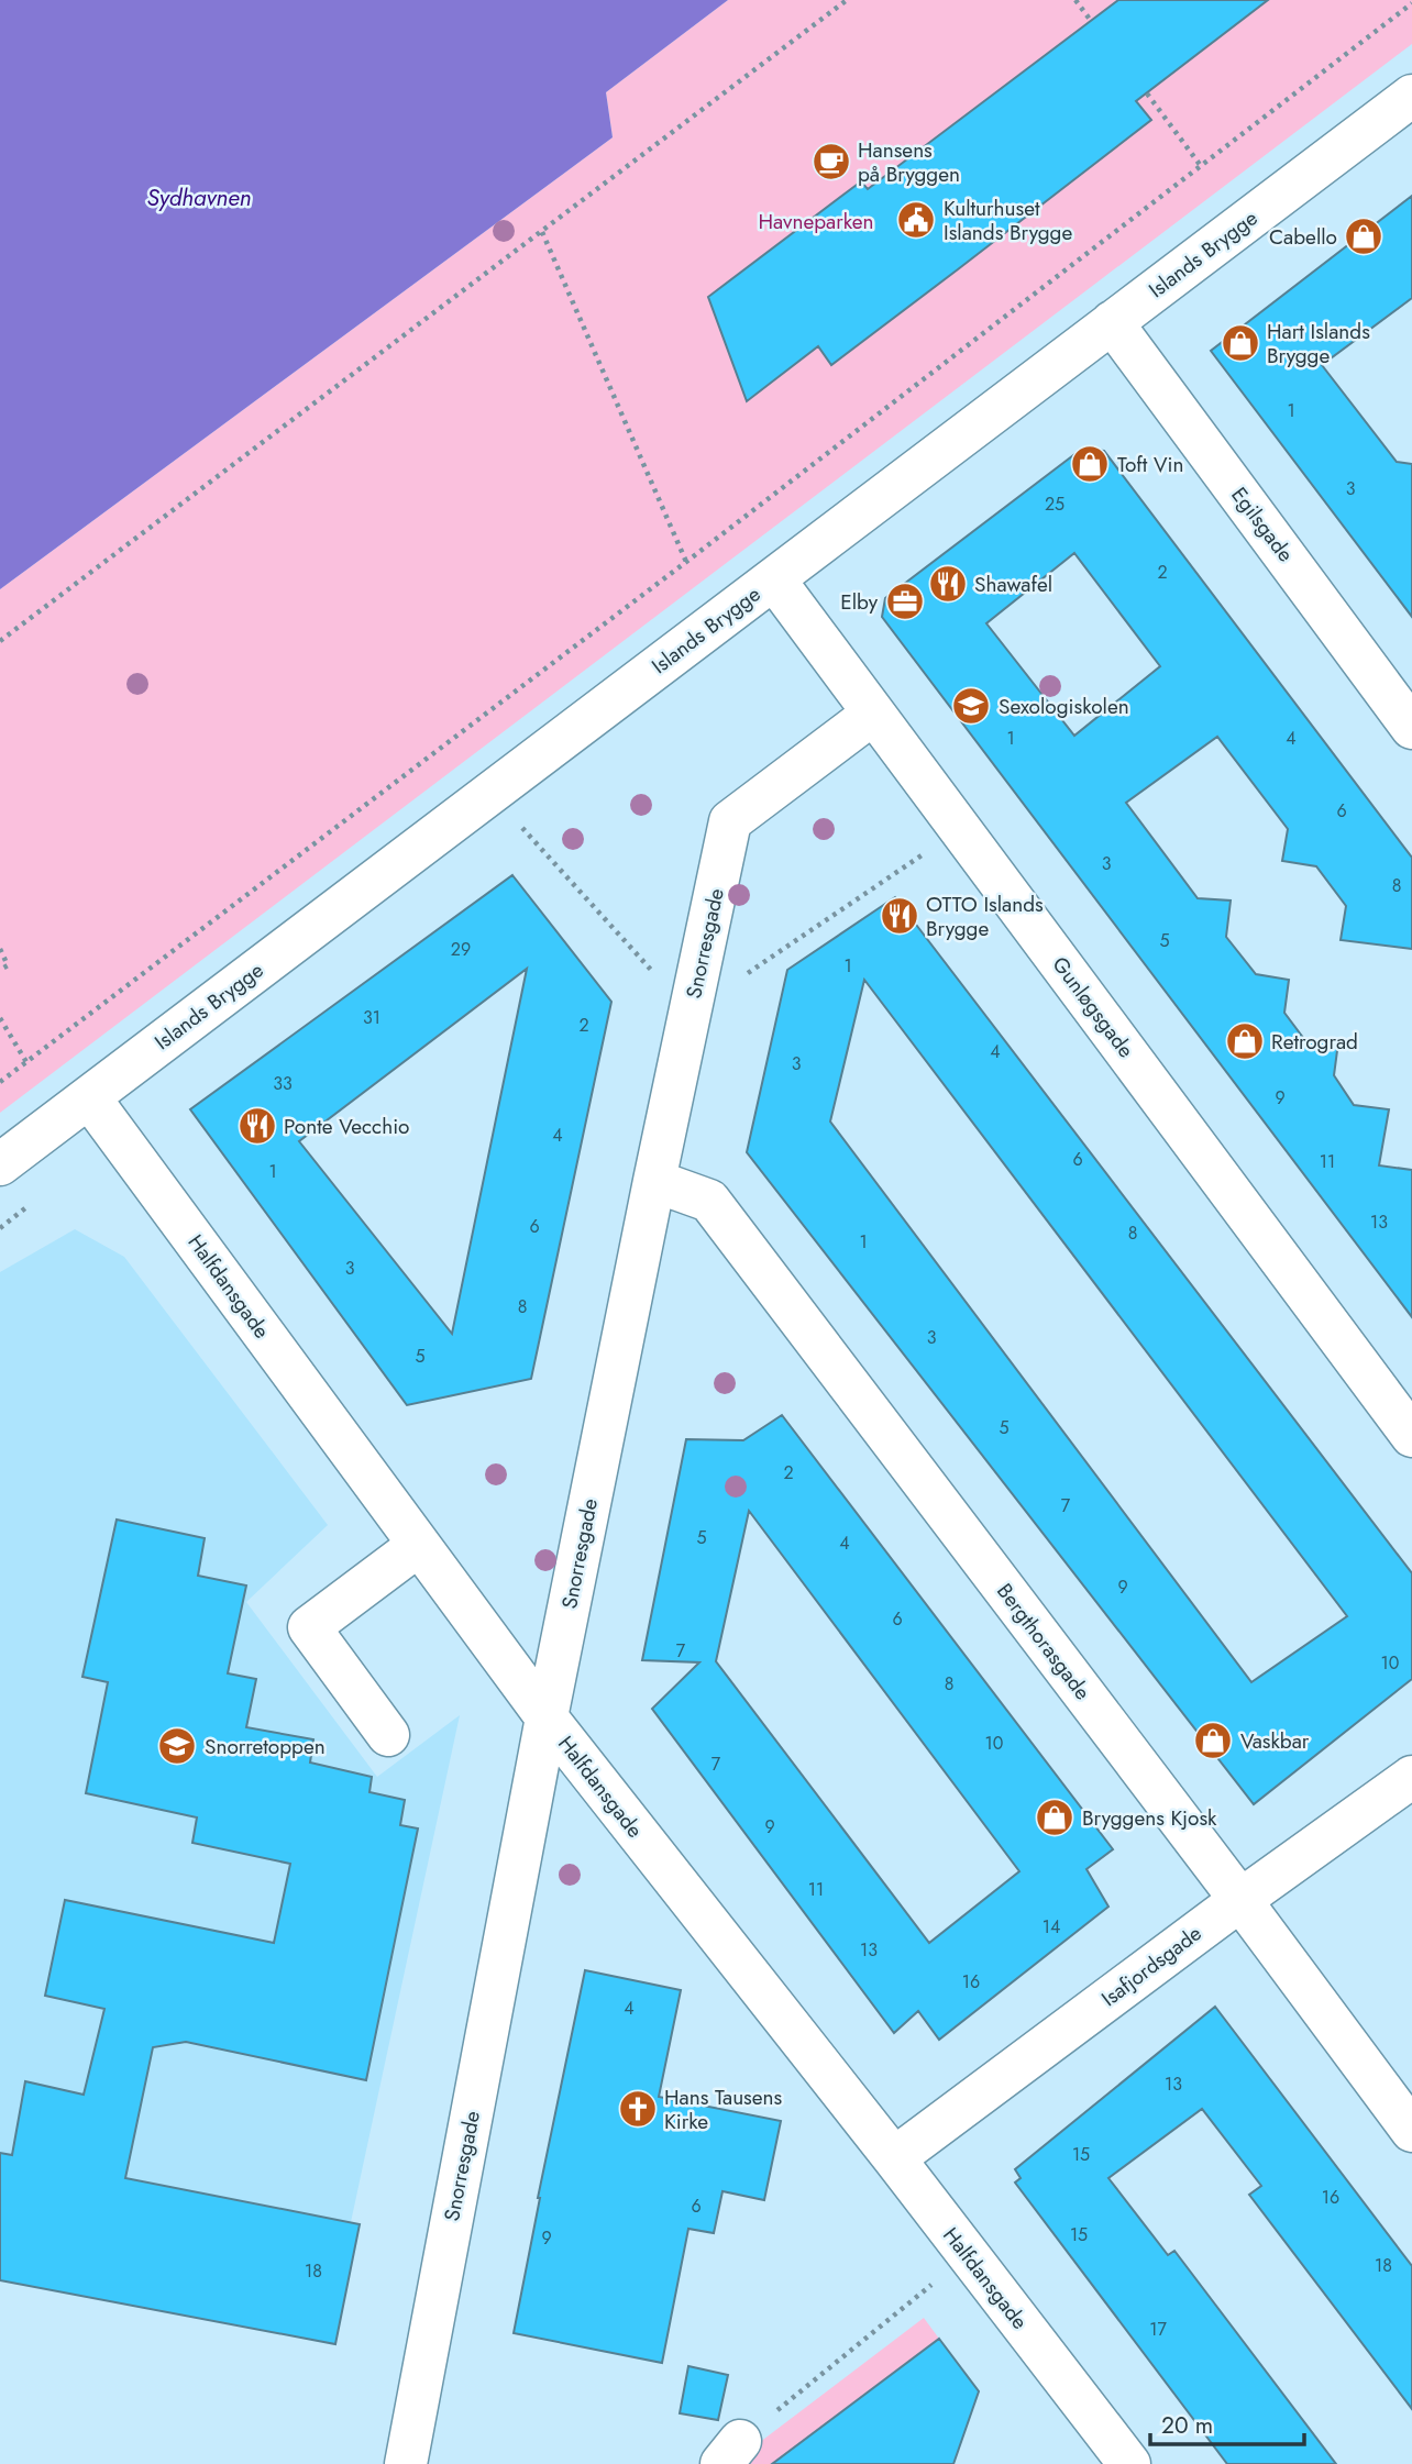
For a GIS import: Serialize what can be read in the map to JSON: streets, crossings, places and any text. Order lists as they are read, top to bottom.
{
  "streets": {
    "street": [
      "Islands Brygge",
      "Egilsgade",
      "Snorresgade",
      "Gunløgsgade",
      "Halfdansgade",
      "Bergthorasgade",
      "Isafjordsgade"
    ]
  },
  "crossings": [
    ["Islands Brygge", "Egilsgade"],
    ["Islands Brygge", "Gunløgsgade"],
    ["Islands Brygge", "Halfdansgade"],
    ["Snorresgade", "Gunløgsgade"],
    ["Snorresgade", "Halfdansgade"],
    ["Snorresgade", "Bergthorasgade"],
    ["Halfdansgade", "Isafjordsgade"],
    ["Bergthorasgade", "Isafjordsgade"]
  ],
  "water": ["Sydhavnen"],
  "parks": ["Havneparken"],
  "places": {
    "cafe": ["Hansens på Bryggen"],
    "public building": ["Kulturhuset Islands Brygge"],
    "shop": [
      "Cabello",
      "Hart Islands Brygge",
      "Toft Vin",
      "Retrograd",
      "Vaskbar",
      "Bryggens Kjosk"
    ],
    "restaurant": ["Shawafel", "OTTO Islands Brygge", "Ponte Vecchio"],
    "office": ["Elby"],
    "school or university": ["Sexologiskolen", "Snorretoppen"],
    "church": ["Hans Tausens Kirke"]
  },
  "house_numbers": [
    "1",
    "3",
    "25",
    "2",
    "1",
    "4",
    "6",
    "3",
    "8",
    "5",
    "29",
    "1",
    "31",
    "2",
    "4",
    "3",
    "33",
    "9",
    "4",
    "6",
    "11",
    "1",
    "13",
    "6",
    "8",
    "1",
    "3",
    "8",
    "3",
    "5",
    "5",
    "2",
    "7",
    "5",
    "4",
    "9",
    "6",
    "7",
    "10",
    "8",
    "10",
    "7",
    "9",
    "11",
    "14",
    "13",
    "16",
    "4",
    "13",
    "15",
    "16",
    "6",
    "15",
    "9",
    "18",
    "18",
    "17"
  ],
  "scale_bar": "20 m"
}
